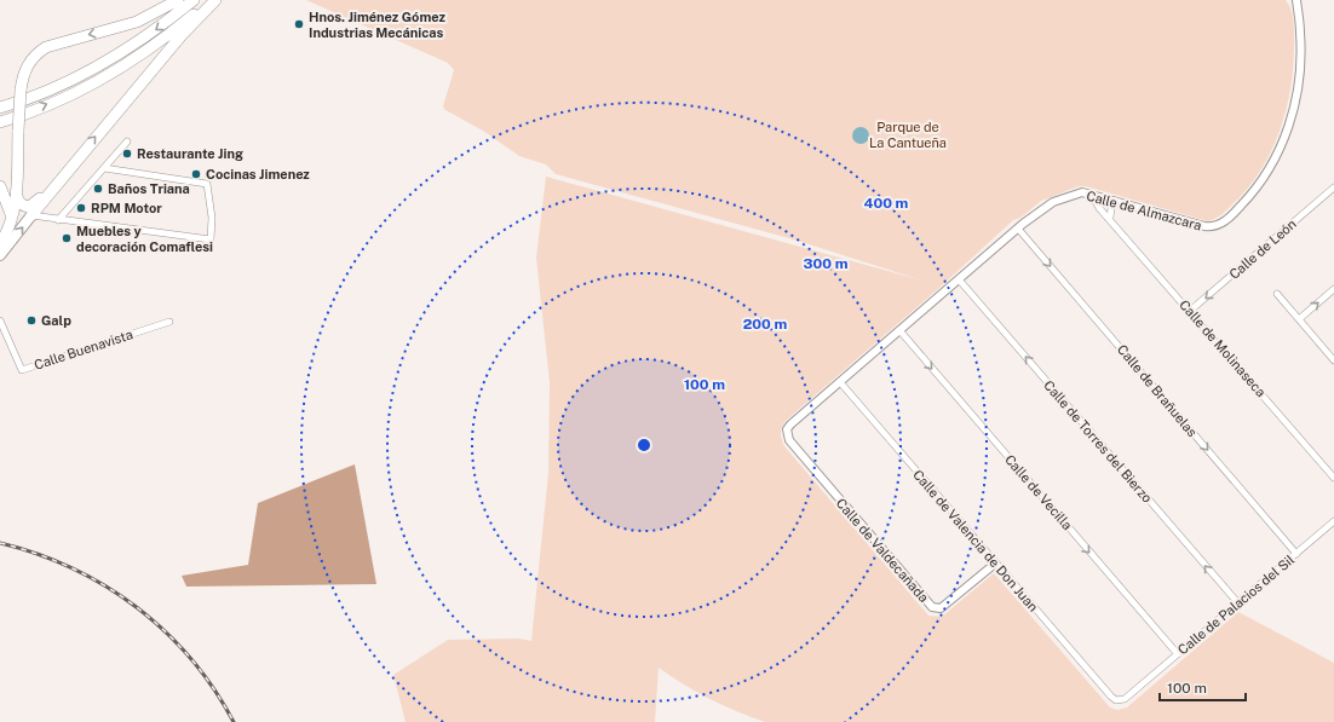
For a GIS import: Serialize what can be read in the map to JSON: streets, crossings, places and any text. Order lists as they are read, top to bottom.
{
  "streets": {
    "street": [
      "Calle de Almazcara",
      "Calle de León",
      "Calle de Molinaseca",
      "Calle Buenavista",
      "Calle de Brañuelas",
      "Calle de Torres del Bierzo",
      "Calle de Vecilla",
      "Calle de Valencia de Don Juan",
      "Calle de Valdecañada",
      "Calle de Palacios del Sil"
    ]
  },
  "crossings": [
    ["Calle de Almazcara", "Calle de Molinaseca"],
    ["Calle de Almazcara", "Calle de Brañuelas"],
    ["Calle de Almazcara", "Calle de Torres del Bierzo"],
    ["Calle de Almazcara", "Calle de Vecilla"],
    ["Calle de Almazcara", "Calle de Valencia de Don Juan"],
    ["Calle de Almazcara", "Calle de Valdecañada"],
    ["Calle de León", "Calle de Molinaseca"],
    ["Calle de Brañuelas", "Calle de Palacios del Sil"],
    ["Calle de Torres del Bierzo", "Calle de Palacios del Sil"],
    ["Calle de Vecilla", "Calle de Palacios del Sil"],
    ["Calle de Valencia de Don Juan", "Calle de Valdecañada"],
    ["Calle de Valencia de Don Juan", "Calle de Palacios del Sil"]
  ],
  "one_way": [
    "Calle de León",
    "Calle de Brañuelas",
    "Calle de Torres del Bierzo",
    "Calle de Vecilla"
  ],
  "parks": ["Parque de La Cantueña"],
  "places": [
    "Hnos. Jiménez Gómez Industrias Mecánicas",
    "Restaurante Jing",
    "Cocinas Jimenez",
    "Baños Triana",
    "RPM Motor",
    "Muebles y decoración Comaflesi",
    "Galp"
  ],
  "scale_bar": "100 m",
  "rings": [
    "400 m",
    "300 m",
    "200 m",
    "100 m"
  ]
}
